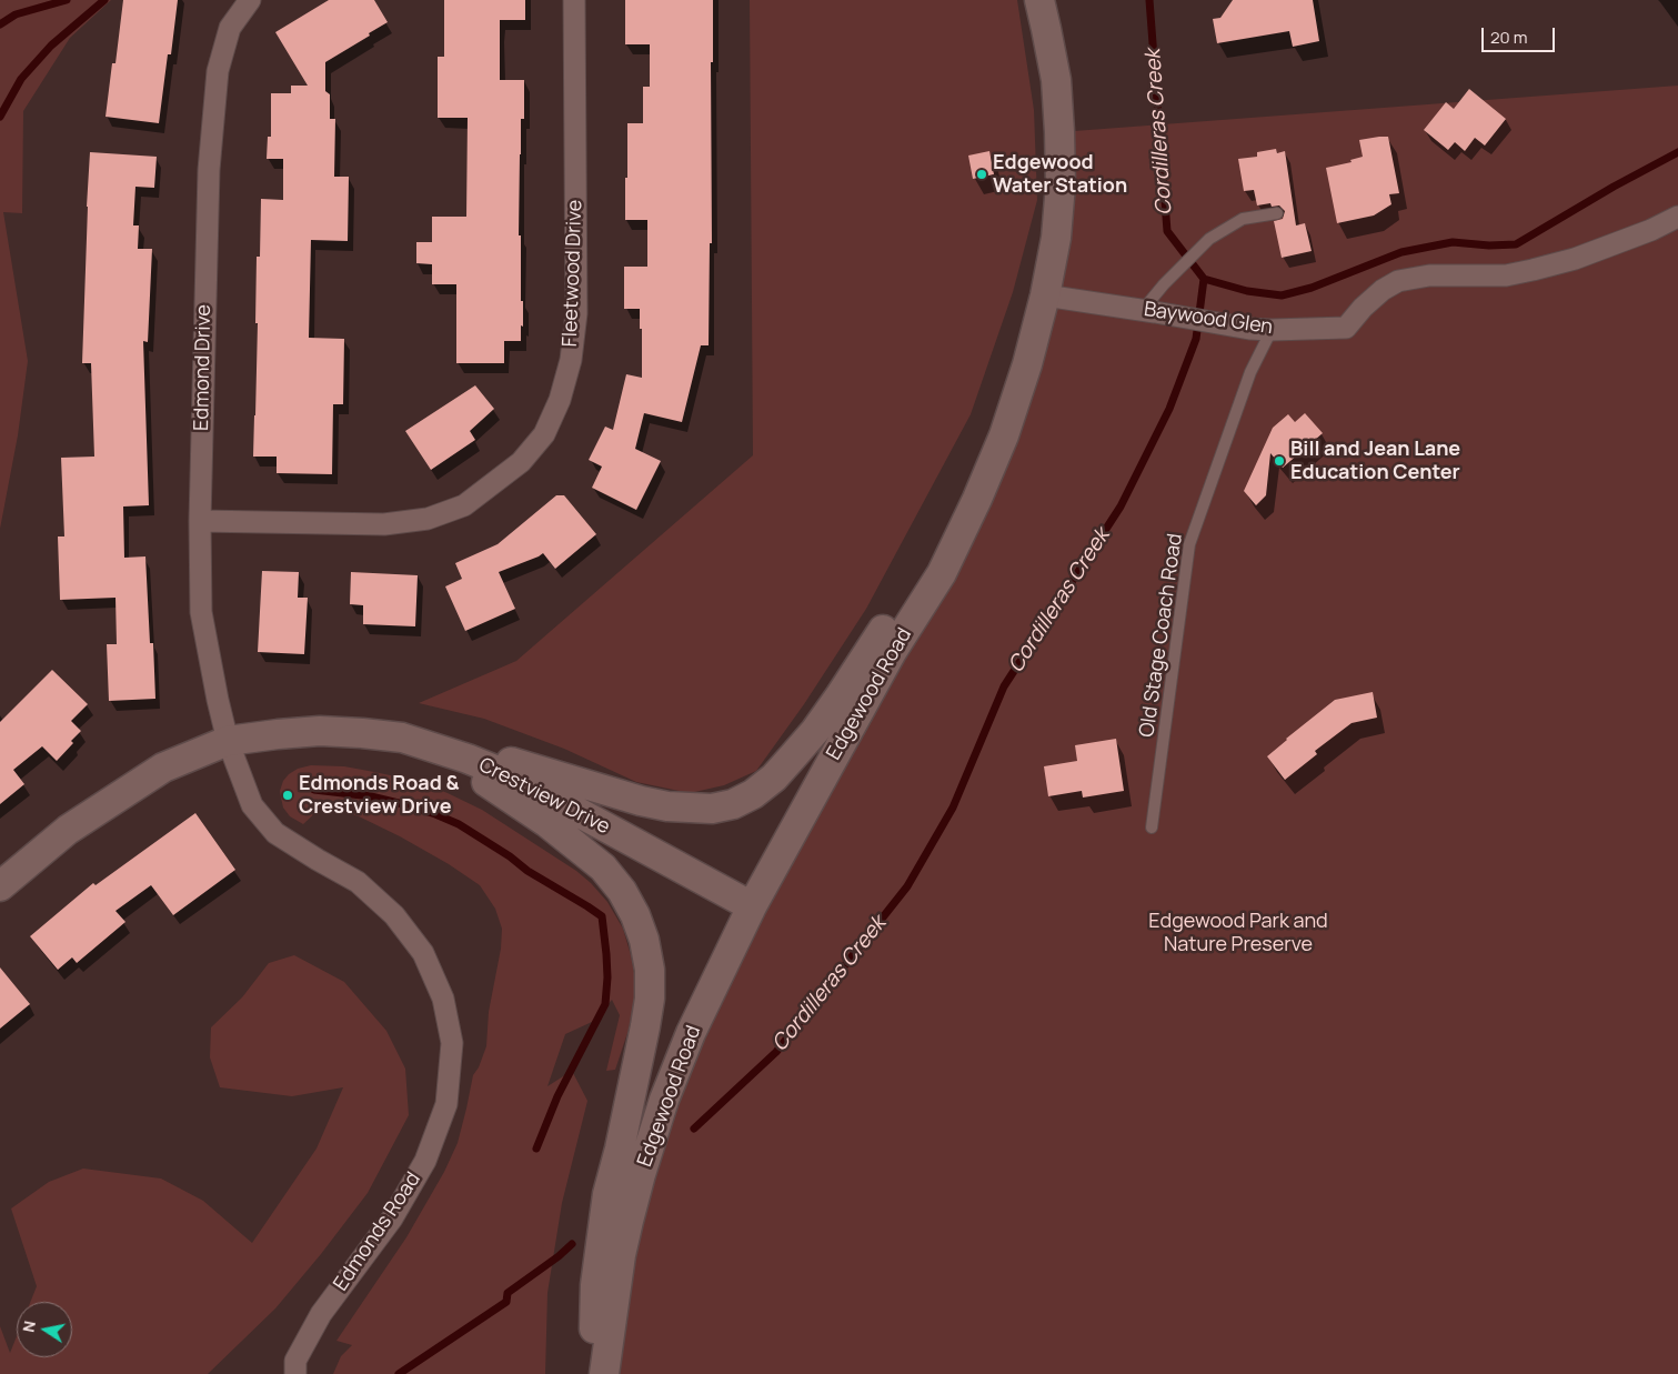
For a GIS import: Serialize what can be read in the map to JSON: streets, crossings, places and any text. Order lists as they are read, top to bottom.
{
  "streets": {
    "main road": ["Edgewood Road", "Crestview Drive"],
    "street": [
      "Fleetwood Drive",
      "Baywood Glen",
      "Edmond Drive",
      "Edmonds Road"
    ],
    "lane": ["Old Stage Coach Road"]
  },
  "crossings": [
    ["Fleetwood Drive", "Edmond Drive"],
    ["Baywood Glen", "Old Stage Coach Road"],
    ["Baywood Glen", "Edgewood Road"],
    ["Edmond Drive", "Crestview Drive"],
    ["Edmond Drive", "Edmonds Road"],
    ["Edgewood Road", "Crestview Drive"],
    ["Crestview Drive", "Edmonds Road"]
  ],
  "water": ["Cordilleras Creek"],
  "parks": ["Edgewood Park and Nature Preserve"],
  "places": ["Edgewood Water Station", "Bill and Jean Lane Education Center", "Edmonds Road & Crestview Drive"],
  "scale_bar": "20 m",
  "north": "left"
}
